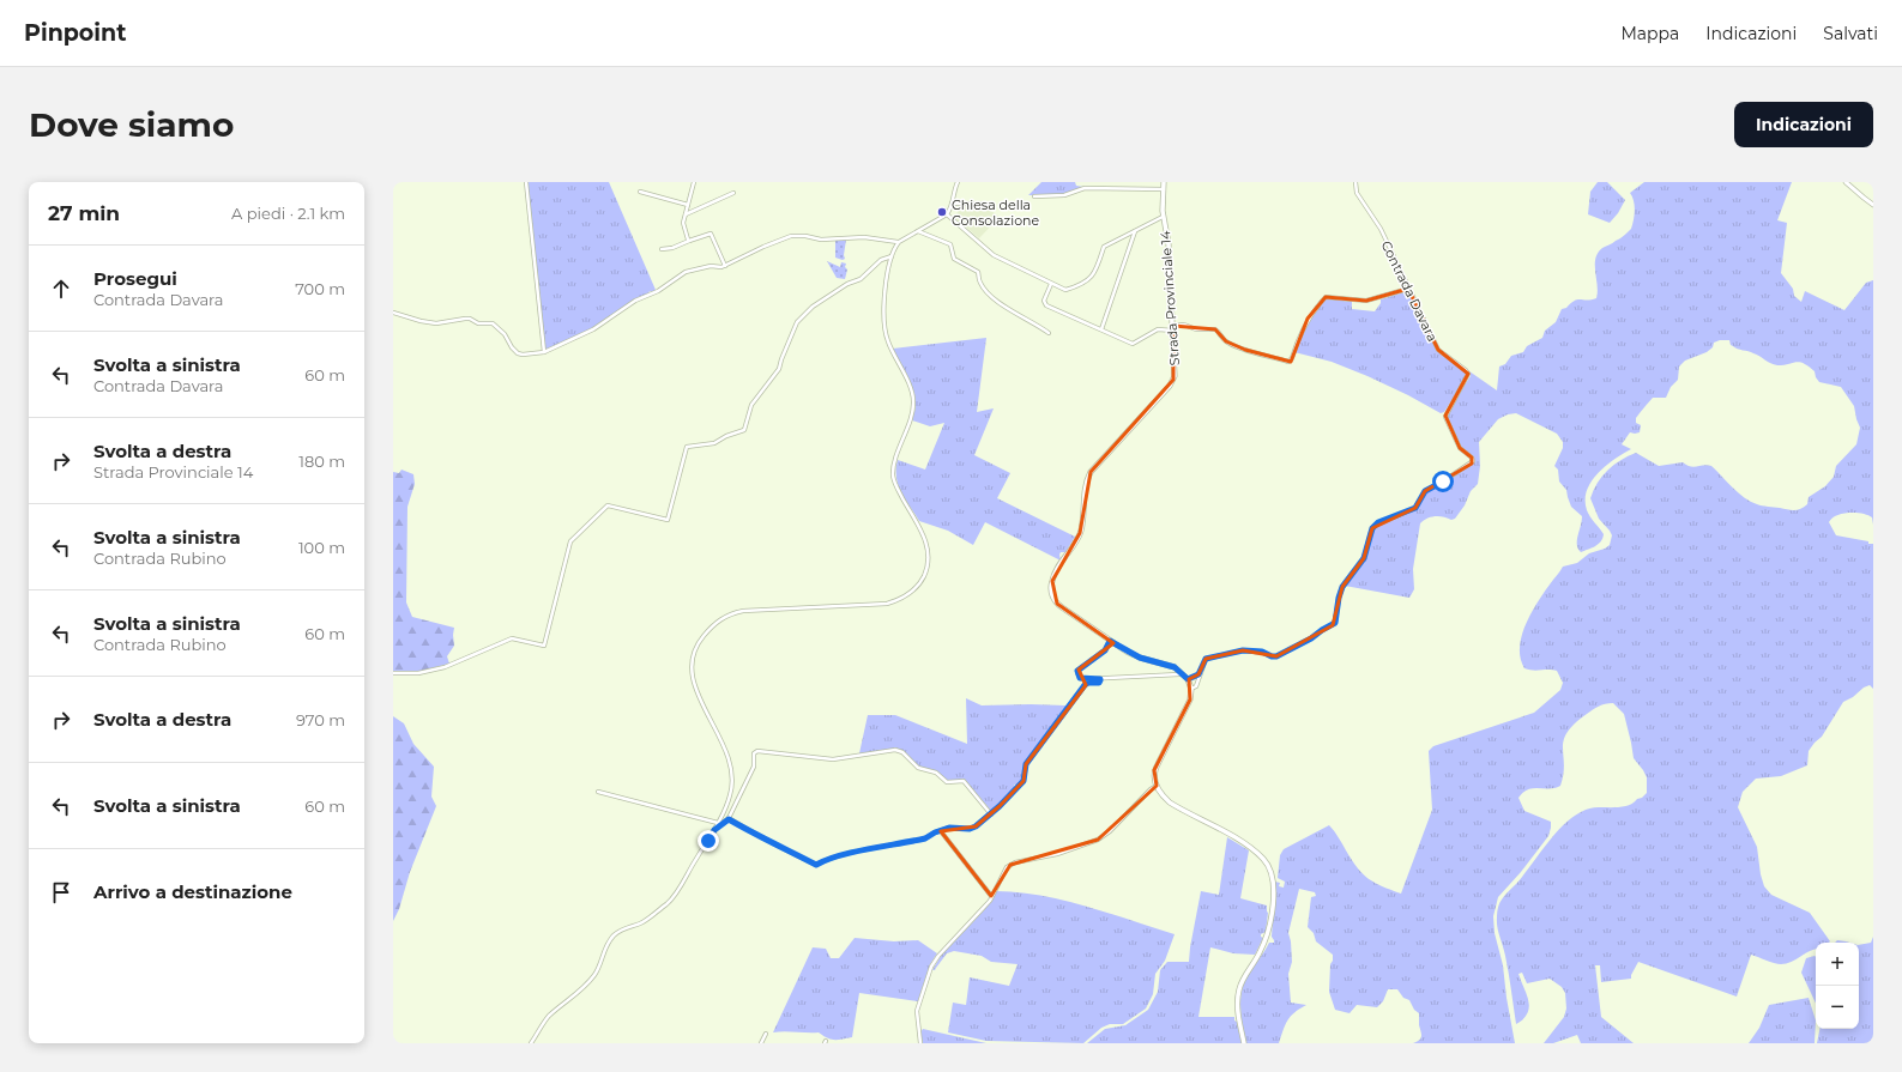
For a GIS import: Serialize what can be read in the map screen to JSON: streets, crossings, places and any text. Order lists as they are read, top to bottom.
{
  "streets": {
    "main road": ["Strada Provinciale 14"],
    "street": ["Contrada Davara"]
  },
  "places": ["Chiesa della Consolazione"],
  "page": {
    "header": "Pinpoint",
    "nav": ["Mappa", "Indicazioni", "Salvati"],
    "buttons": "Indicazioni",
    "title": "Dove siamo",
    "heading": ["27 min", "A piedi · 2.1 km"],
    "list": [
      ["Prosegui", "Contrada Davara", "700 m"],
      ["Svolta a sinistra", "Contrada Davara", "60 m"],
      ["Svolta a destra", "Strada Provinciale 14", "180 m"],
      ["Svolta a sinistra", "Contrada Rubino", "100 m"],
      ["Svolta a sinistra", "Contrada Rubino", "60 m"],
      ["Svolta a destra", "970 m"],
      ["Svolta a sinistra", "60 m"],
      "Arrivo a destinazione"
    ],
    "map_buttons": ["+", "−"]
  }
}
